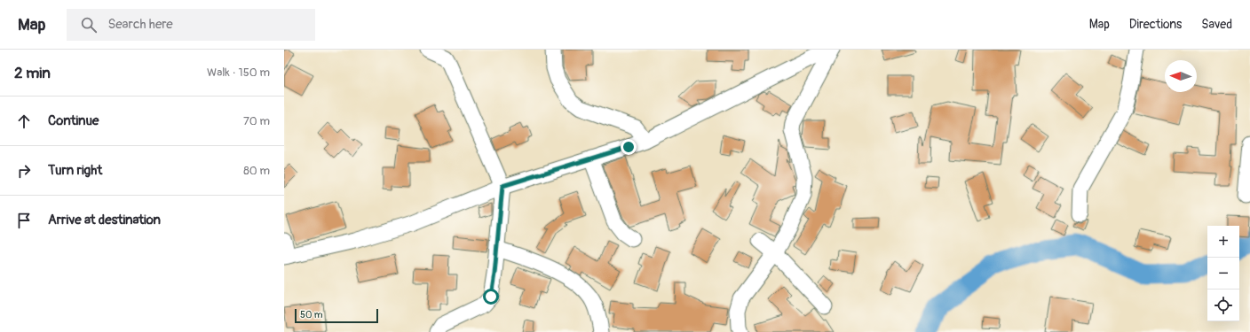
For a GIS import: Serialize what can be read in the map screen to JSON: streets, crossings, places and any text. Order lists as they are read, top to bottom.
{
  "scale_bar": "50 m",
  "north": "left",
  "page": {
    "header": "Map",
    "search": "Search here",
    "nav": ["Map", "Directions", "Saved"],
    "heading": ["2 min", "Walk · 150 m"],
    "list": [
      ["Continue", "70 m"],
      ["Turn right", "80 m"],
      "Arrive at destination"
    ],
    "map_buttons": ["+", "−"],
    "scale": "50 m"
  }
}
